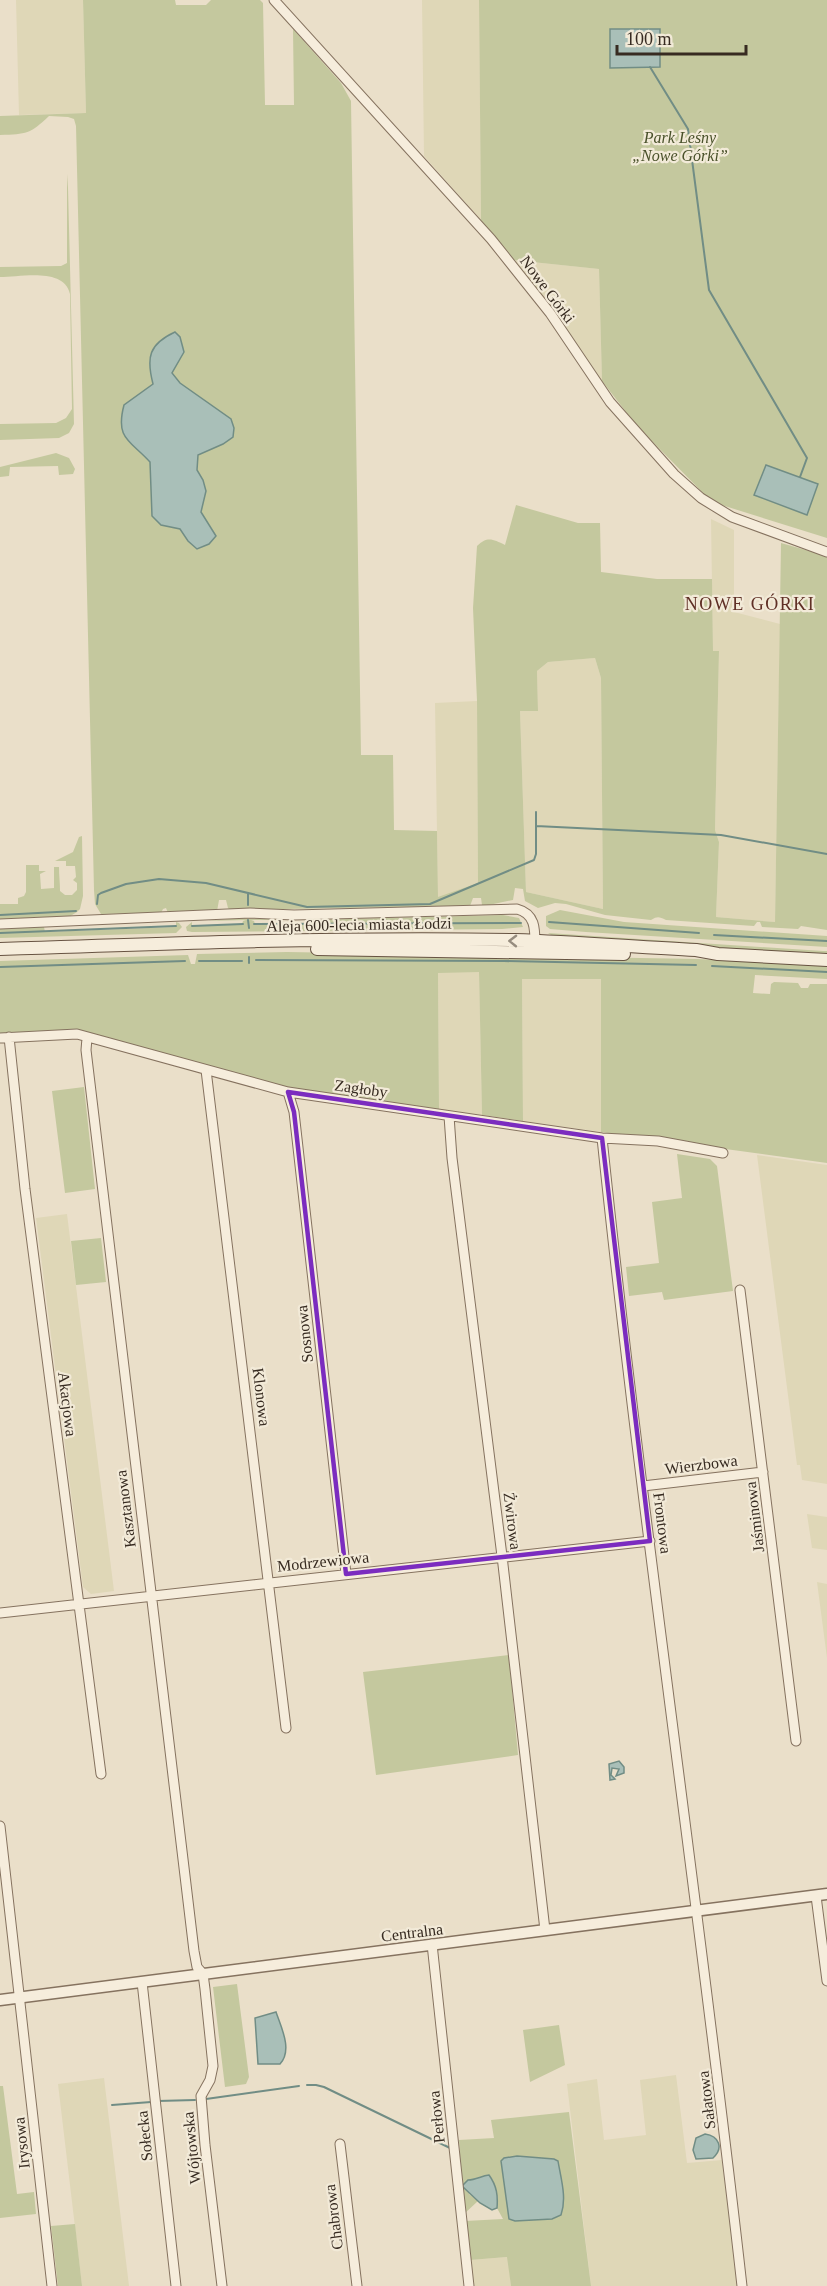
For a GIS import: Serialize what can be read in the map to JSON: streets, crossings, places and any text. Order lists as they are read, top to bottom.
{
  "streets": {
    "main road": ["Aleja 600-lecia miasta Łodzi"],
    "street": [
      "Nowe Górki",
      "Zagłoby",
      "Sosnowa",
      "Klonowa",
      "Akacjowa",
      "Wierzbowa",
      "Kasztanowa",
      "Jaśminowa",
      "Żwirowa",
      "Frontowa",
      "Modrzewiowa",
      "Centralna",
      "Sałatowa",
      "Perłowa",
      "Sołecka",
      "Irysowa",
      "Wójtowska",
      "Chabrowa"
    ]
  },
  "crossings": [
    ["Zagłoby", "Sosnowa"],
    ["Zagłoby", "Klonowa"],
    ["Zagłoby", "Akacjowa"],
    ["Zagłoby", "Kasztanowa"],
    ["Zagłoby", "Żwirowa"],
    ["Zagłoby", "Frontowa"],
    ["Sosnowa", "Modrzewiowa"],
    ["Klonowa", "Modrzewiowa"],
    ["Akacjowa", "Modrzewiowa"],
    ["Wierzbowa", "Jaśminowa"],
    ["Wierzbowa", "Frontowa"],
    ["Kasztanowa", "Modrzewiowa"],
    ["Kasztanowa", "Centralna"],
    ["Kasztanowa", "Wójtowska"],
    ["Żwirowa", "Modrzewiowa"],
    ["Żwirowa", "Centralna"],
    ["Frontowa", "Modrzewiowa"],
    ["Frontowa", "Centralna"],
    ["Frontowa", "Sałatowa"],
    ["Centralna", "Sałatowa"],
    ["Centralna", "Perłowa"],
    ["Centralna", "Sołecka"],
    ["Centralna", "Irysowa"],
    ["Centralna", "Wójtowska"]
  ],
  "districts": ["NOWE GÓRKI"],
  "parks": ["Park Leśny „Nowe Górki”"],
  "scale_bar": "100 m"
}
